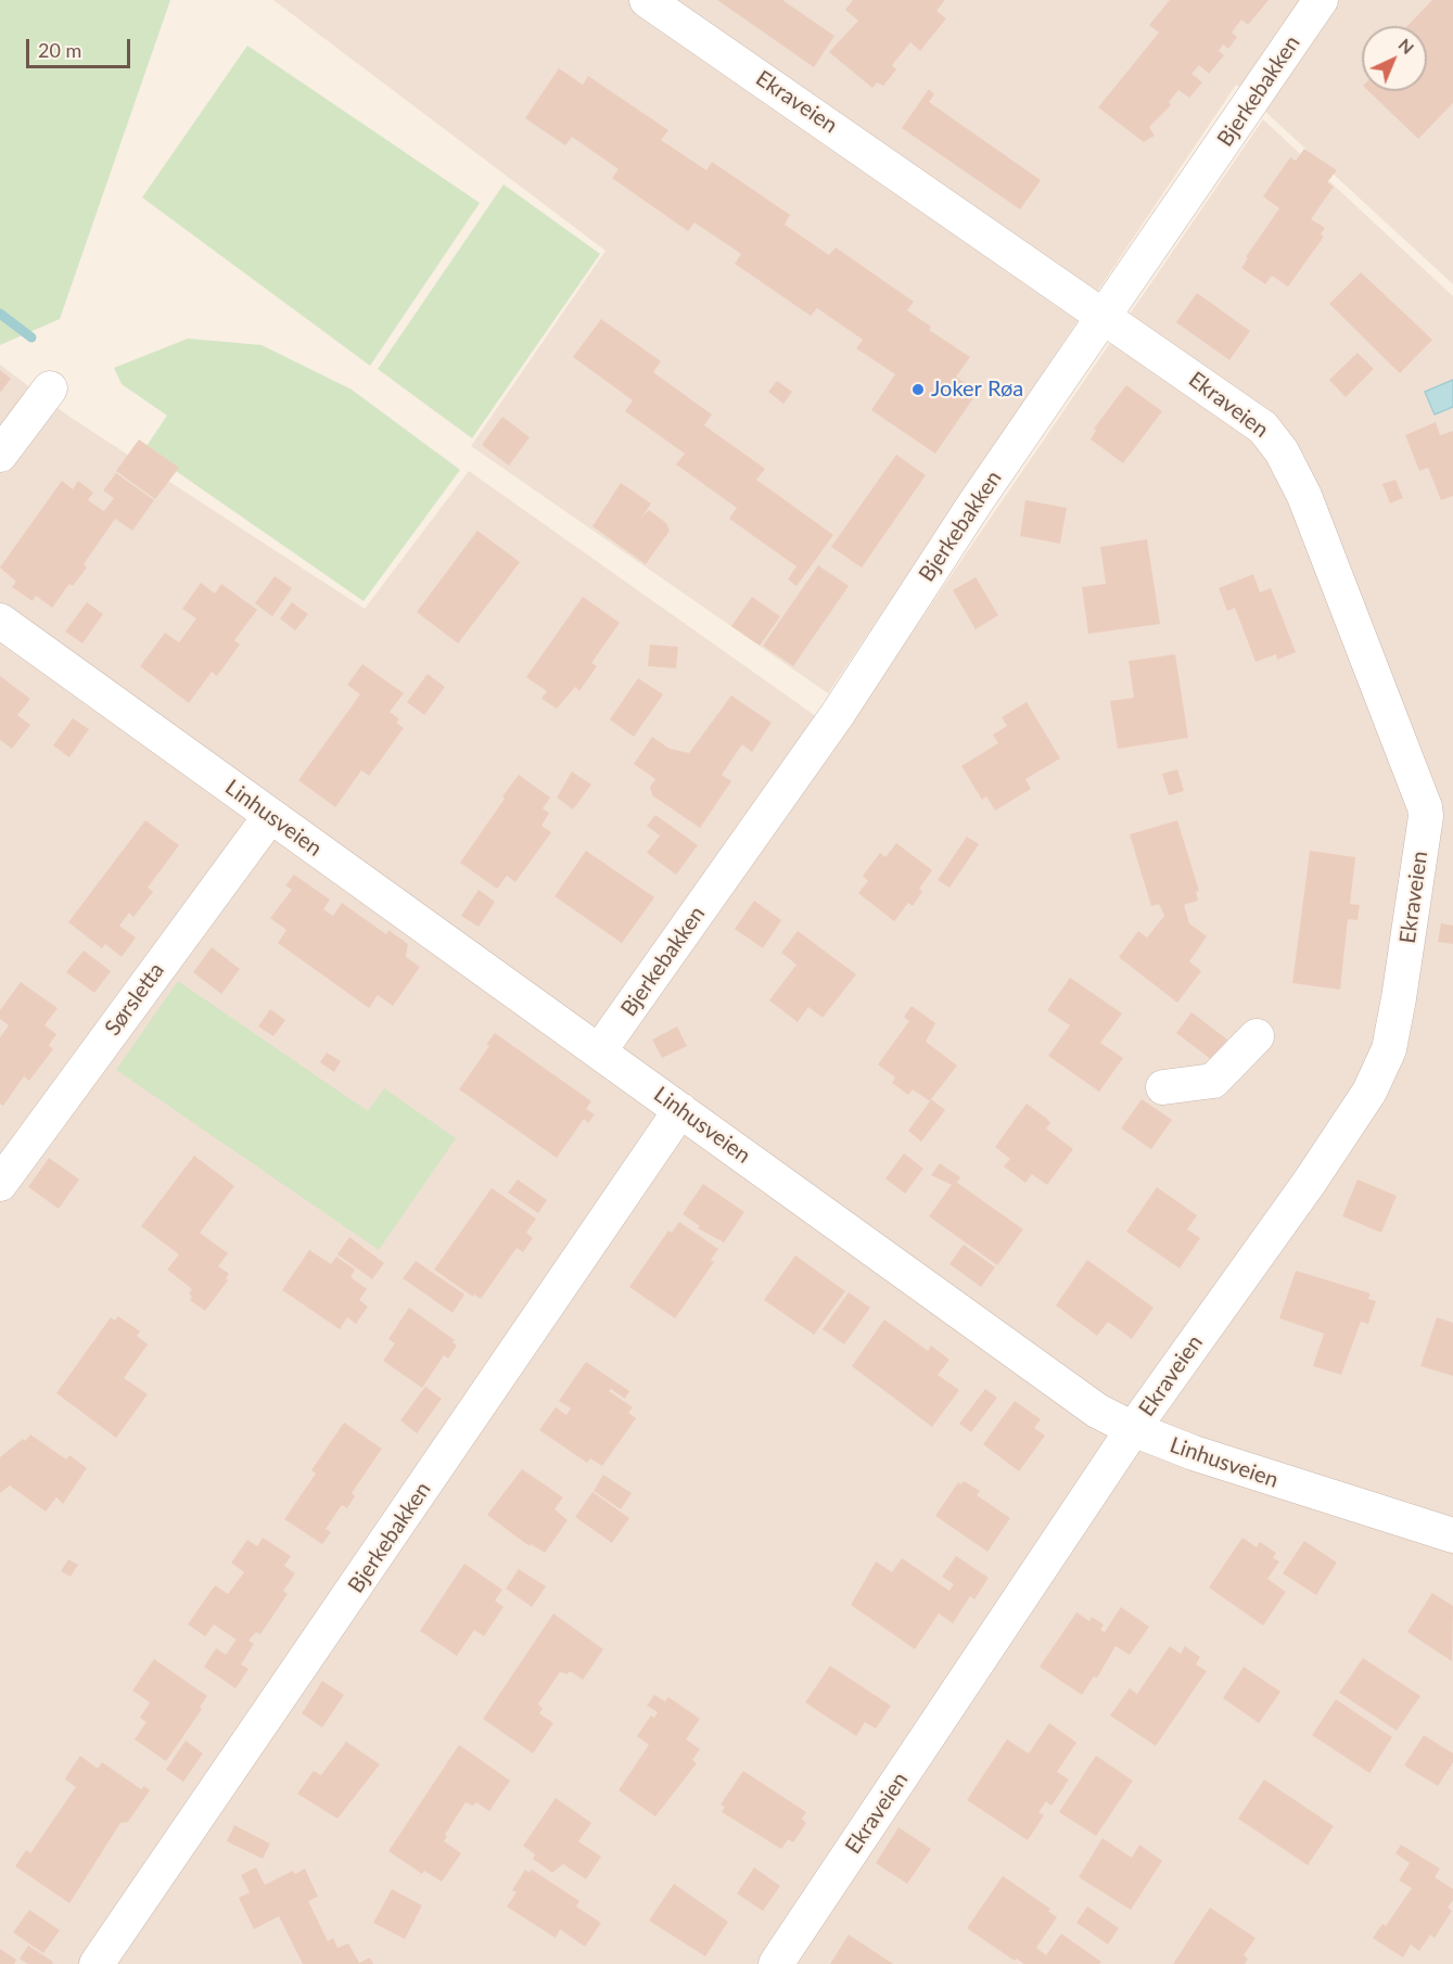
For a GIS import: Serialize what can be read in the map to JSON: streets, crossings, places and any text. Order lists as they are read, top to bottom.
{
  "streets": {
    "street": [
      "Bjerkebakken",
      "Ekraveien",
      "Linhusveien",
      "Sørsletta"
    ]
  },
  "crossings": [
    ["Bjerkebakken", "Ekraveien"],
    ["Bjerkebakken", "Linhusveien"],
    ["Ekraveien", "Linhusveien"],
    ["Linhusveien", "Sørsletta"]
  ],
  "places": ["Joker Røa"],
  "scale_bar": "20 m",
  "north": "top right"
}
